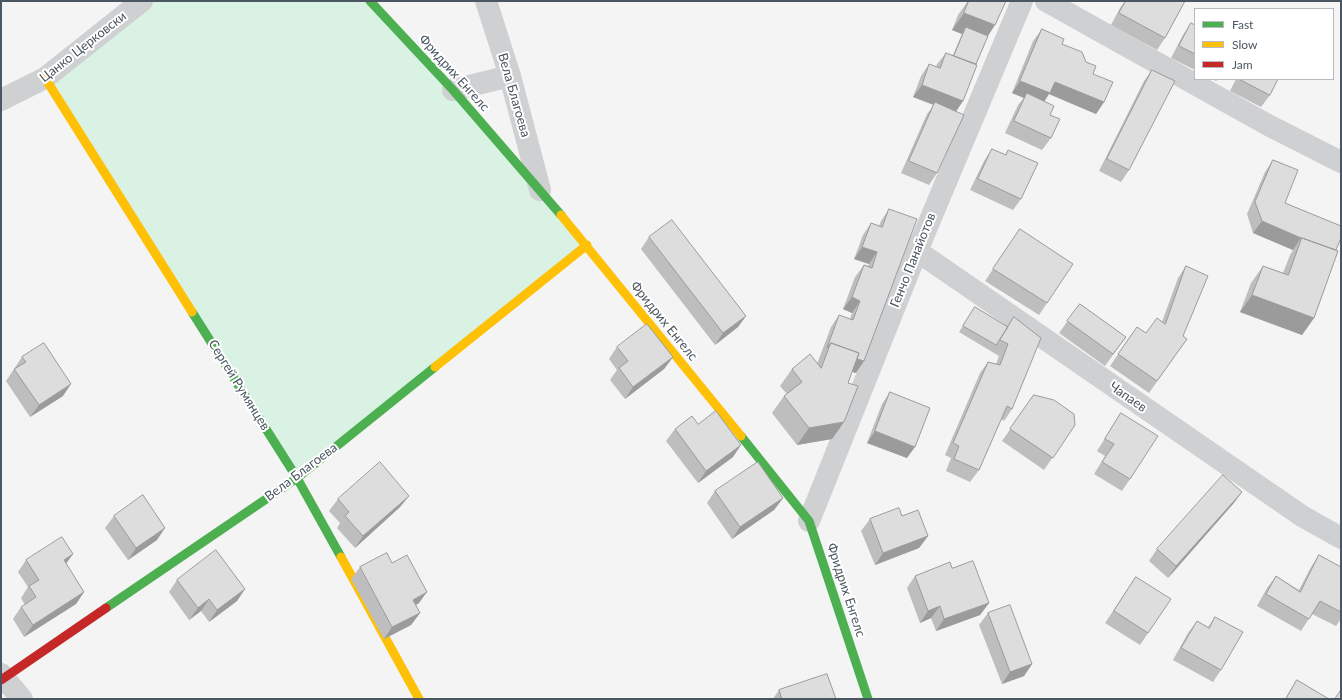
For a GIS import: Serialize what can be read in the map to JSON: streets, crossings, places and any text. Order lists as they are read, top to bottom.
{
  "streets": {
    "street": [
      "Цанко Церковски",
      "Фридрих Енгелс",
      "Вела Благоева",
      "Генчо Панайотов",
      "Сергей Румянцев",
      "Чапаев"
    ]
  },
  "crossings": [
    ["Цанко Церковски", "Сергей Румянцев"],
    ["Фридрих Енгелс", "Вела Благоева"],
    ["Фридрих Енгелс", "Генчо Панайотов"],
    ["Вела Благоева", "Сергей Румянцев"],
    ["Генчо Панайотов", "Чапаев"]
  ],
  "legend": ["Fast", "Slow", "Jam"]
}
